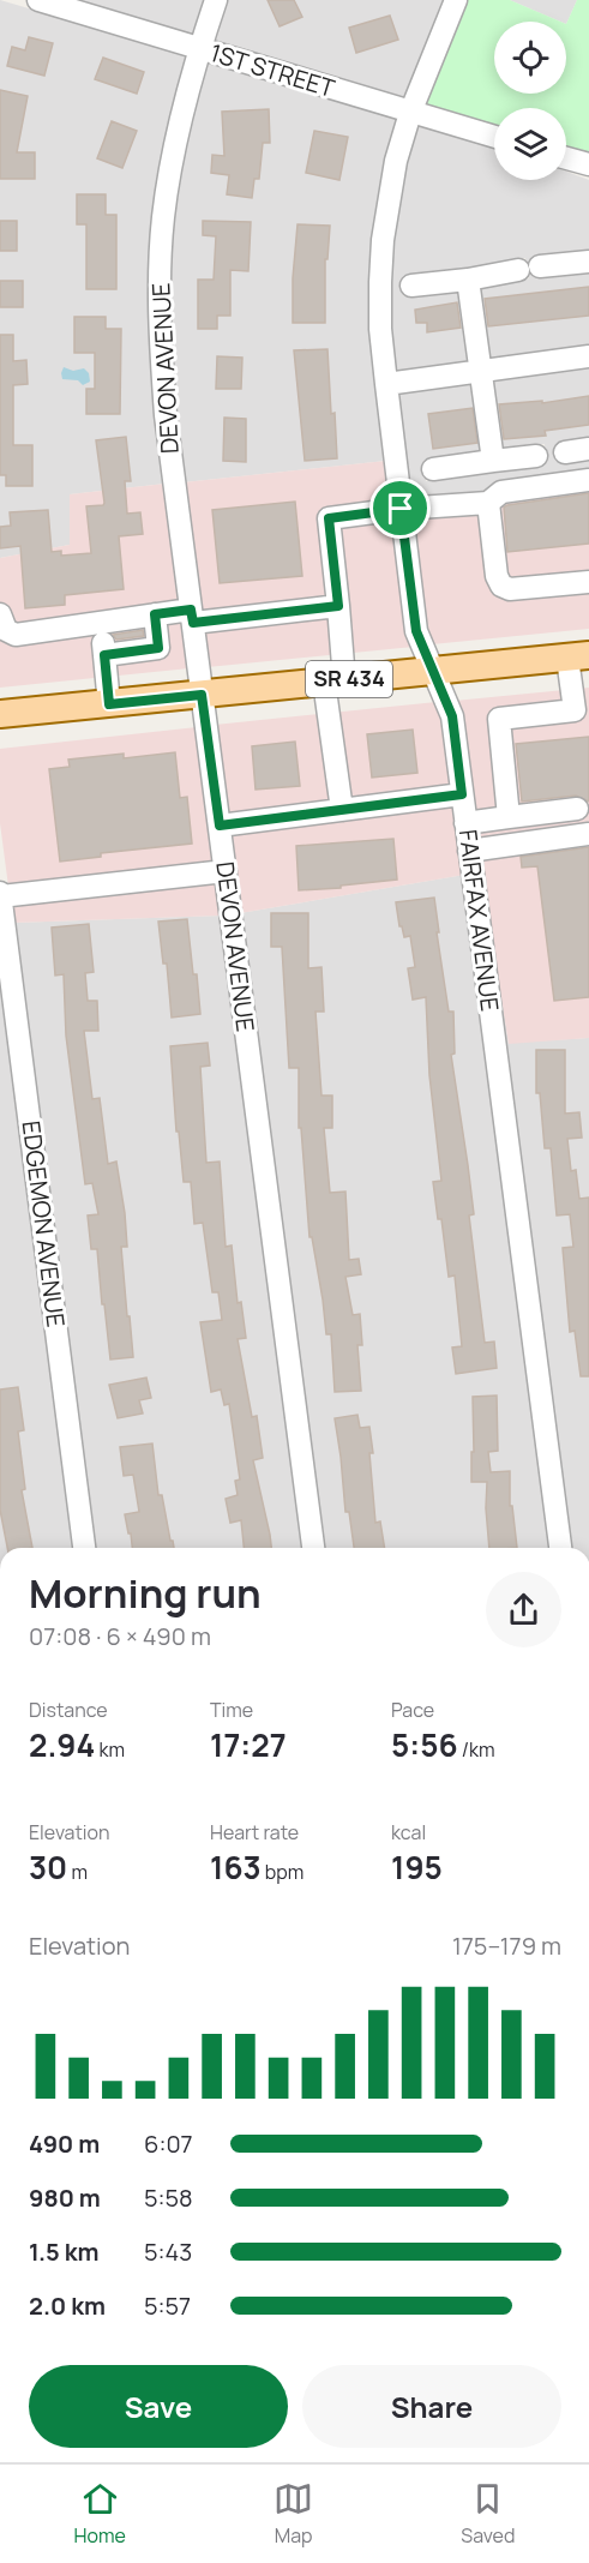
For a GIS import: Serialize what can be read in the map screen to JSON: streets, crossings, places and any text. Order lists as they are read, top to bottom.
{
  "streets": {
    "main road": ["SR 434"],
    "street": [
      "1ST STREET",
      "DEVON AVENUE",
      "FAIRFAX AVENUE",
      "EDGEMON AVENUE"
    ]
  },
  "crossings": [
    ["1ST STREET", "DEVON AVENUE"],
    ["1ST STREET", "FAIRFAX AVENUE"],
    ["DEVON AVENUE", "SR 434"],
    ["SR 434", "FAIRFAX AVENUE"]
  ],
  "page": {
    "heading": ["Morning run", "07:08 · 6 × 490 m"],
    "stats": [
      ["Distance", "2.94 km"],
      ["Time", "17:27"],
      ["Pace", "5:56 /km"],
      ["Elevation", "30 m"],
      ["Heart rate", "163 bpm"],
      ["kcal", "195"]
    ],
    "chart": ["Elevation", "175–179 m"],
    "list": [
      {
        "name": "490 m",
        "note": "6:07"
      },
      {
        "name": "980 m",
        "note": "5:58"
      },
      {
        "name": "1.5 km",
        "note": "5:43"
      },
      {
        "name": "2.0 km",
        "note": "5:57"
      }
    ],
    "buttons": ["Save", "Share"],
    "tabs": ["Home", "Map", "Saved"]
  }
}
